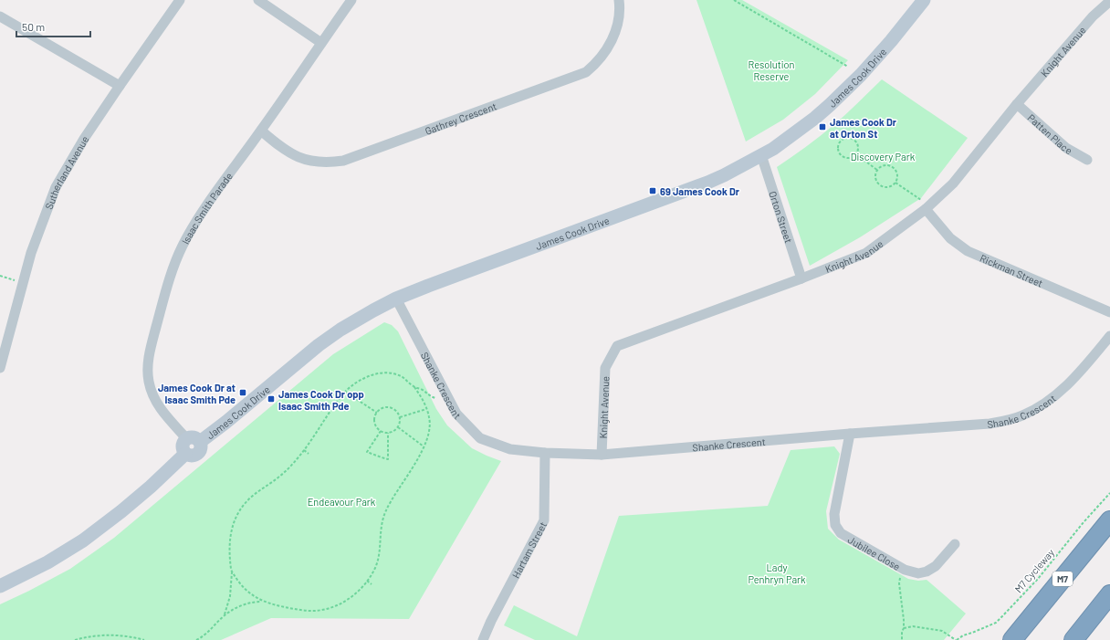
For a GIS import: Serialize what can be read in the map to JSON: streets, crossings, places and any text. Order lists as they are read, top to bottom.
{
  "streets": {
    "highway": ["M7"],
    "street": [
      "Knight Avenue",
      "James Cook Drive",
      "Gathrey Crescent",
      "Patten Place",
      "Sutherland Avenue",
      "Isaac Smith Parade",
      "Orton Street",
      "Rickman Street",
      "Shanke Crescent",
      "Hartam Street",
      "Jubilee Close"
    ],
    "path": ["M7 Cycleway"]
  },
  "crossings": [
    ["Knight Avenue", "Patten Place"],
    ["Knight Avenue", "Orton Street"],
    ["Knight Avenue", "Rickman Street"],
    ["Knight Avenue", "Shanke Crescent"],
    ["James Cook Drive", "Isaac Smith Parade"],
    ["James Cook Drive", "Orton Street"],
    ["James Cook Drive", "Shanke Crescent"],
    ["Gathrey Crescent", "Isaac Smith Parade"],
    ["Shanke Crescent", "Hartam Street"],
    ["Shanke Crescent", "Jubilee Close"]
  ],
  "parks": [
    "Resolution Reserve",
    "Discovery Park",
    "Endeavour Park",
    "Lady Penhryn Park"
  ],
  "places": {
    "transit": [
      "James Cook Dr at Orton St",
      "69 James Cook Dr",
      "James Cook Dr at Isaac Smith Pde",
      "James Cook Dr opp Isaac Smith Pde"
    ]
  },
  "scale_bar": "50 m"
}
